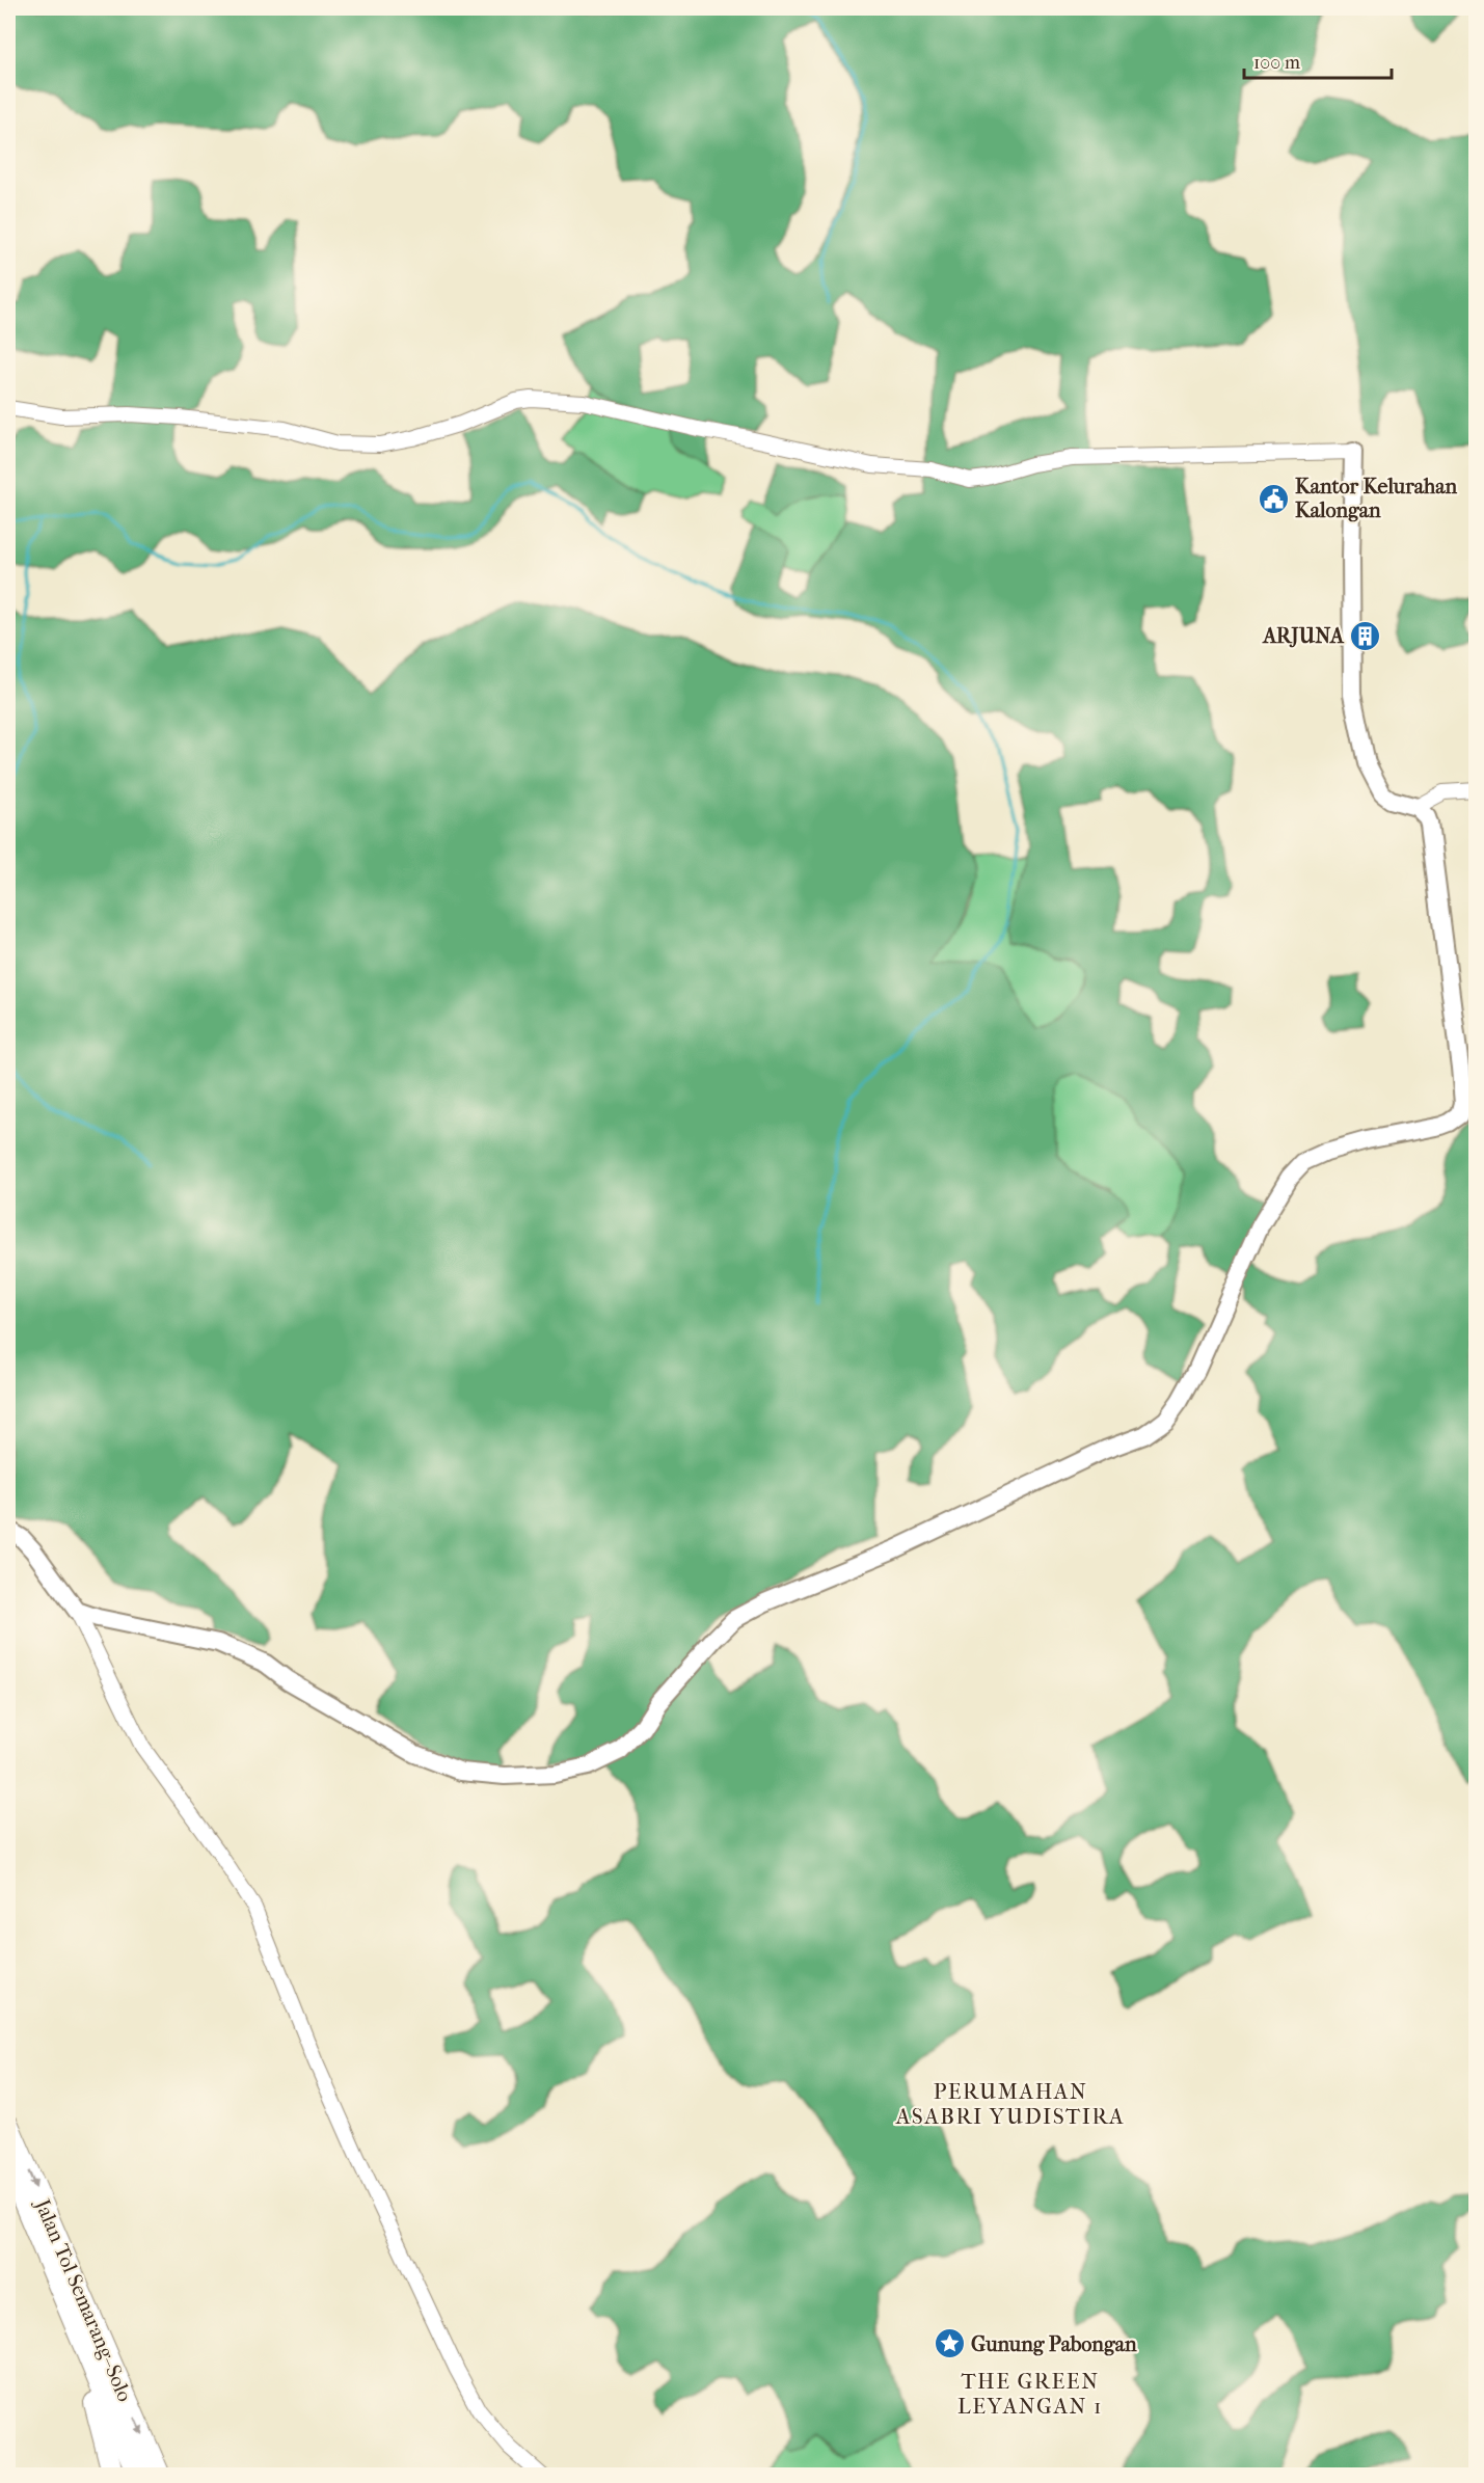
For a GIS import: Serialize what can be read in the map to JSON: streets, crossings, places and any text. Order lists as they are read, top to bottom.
{
  "streets": {
    "highway": ["Jalan Tol Semarang–Solo"]
  },
  "districts": ["PERUMAHAN ASABRI YUDISTIRA", "THE GREEN LEYANGAN 1"],
  "places": {
    "public building": ["Kantor Kelurahan Kalongan"],
    "building": ["ARJUNA"],
    "place": ["Gunung Pabongan"]
  },
  "scale_bar": "100 m"
}
